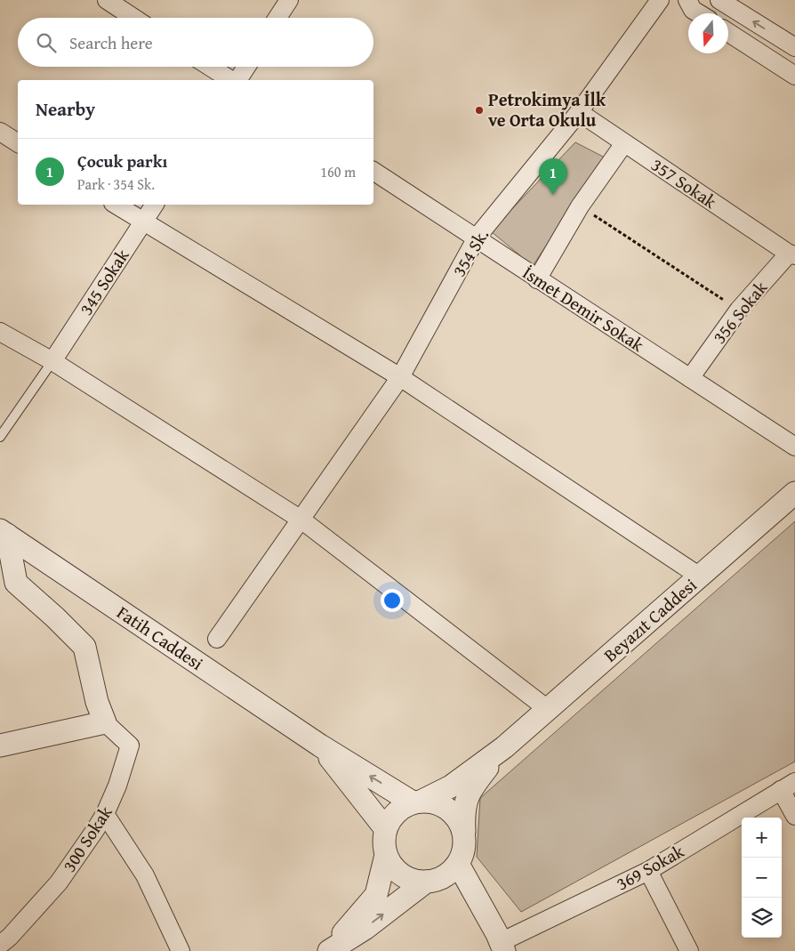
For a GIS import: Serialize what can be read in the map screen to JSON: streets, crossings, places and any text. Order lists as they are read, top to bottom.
{
  "streets": {
    "street": [
      "357 Sokak",
      "354 Sk.",
      "345 Sokak",
      "İsmet Demir Sokak",
      "356 Sokak",
      "Beyazıt Caddesi",
      "Fatih Caddesi",
      "300 Sokak",
      "369 Sokak"
    ]
  },
  "crossings": [
    ["357 Sokak", "354 Sk."],
    ["357 Sokak", "356 Sokak"],
    ["354 Sk.", "İsmet Demir Sokak"],
    ["İsmet Demir Sokak", "356 Sokak"]
  ],
  "places": ["Petrokimya İlk ve Orta Okulu"],
  "north": "bottom",
  "page": {
    "search": "Search here",
    "heading": "Nearby",
    "list": [
      {
        "mark": "1",
        "name": "Çocuk parkı",
        "note": "Park · 354 Sk.",
        "value": "160 m"
      }
    ],
    "pins": "1",
    "map_buttons": ["+", "−"]
  }
}
